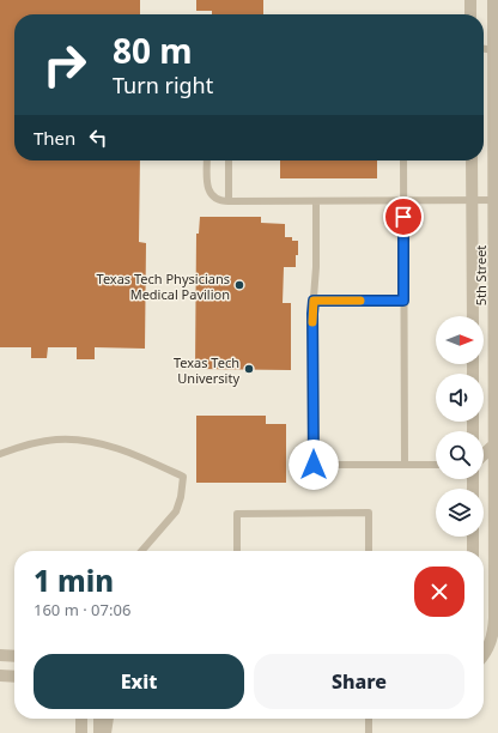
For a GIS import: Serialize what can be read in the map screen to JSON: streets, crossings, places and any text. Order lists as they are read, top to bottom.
{
  "streets": {
    "street": ["5th Street"]
  },
  "places": ["Texas Tech Physicians Medical Pavilion", "Texas Tech University"],
  "north": "right",
  "page": {
    "turn": ["80 m", "Turn right"],
    "then": "Then",
    "heading": ["1 min", "160 m · 07:06"],
    "buttons": ["Exit", "Share"]
  }
}
